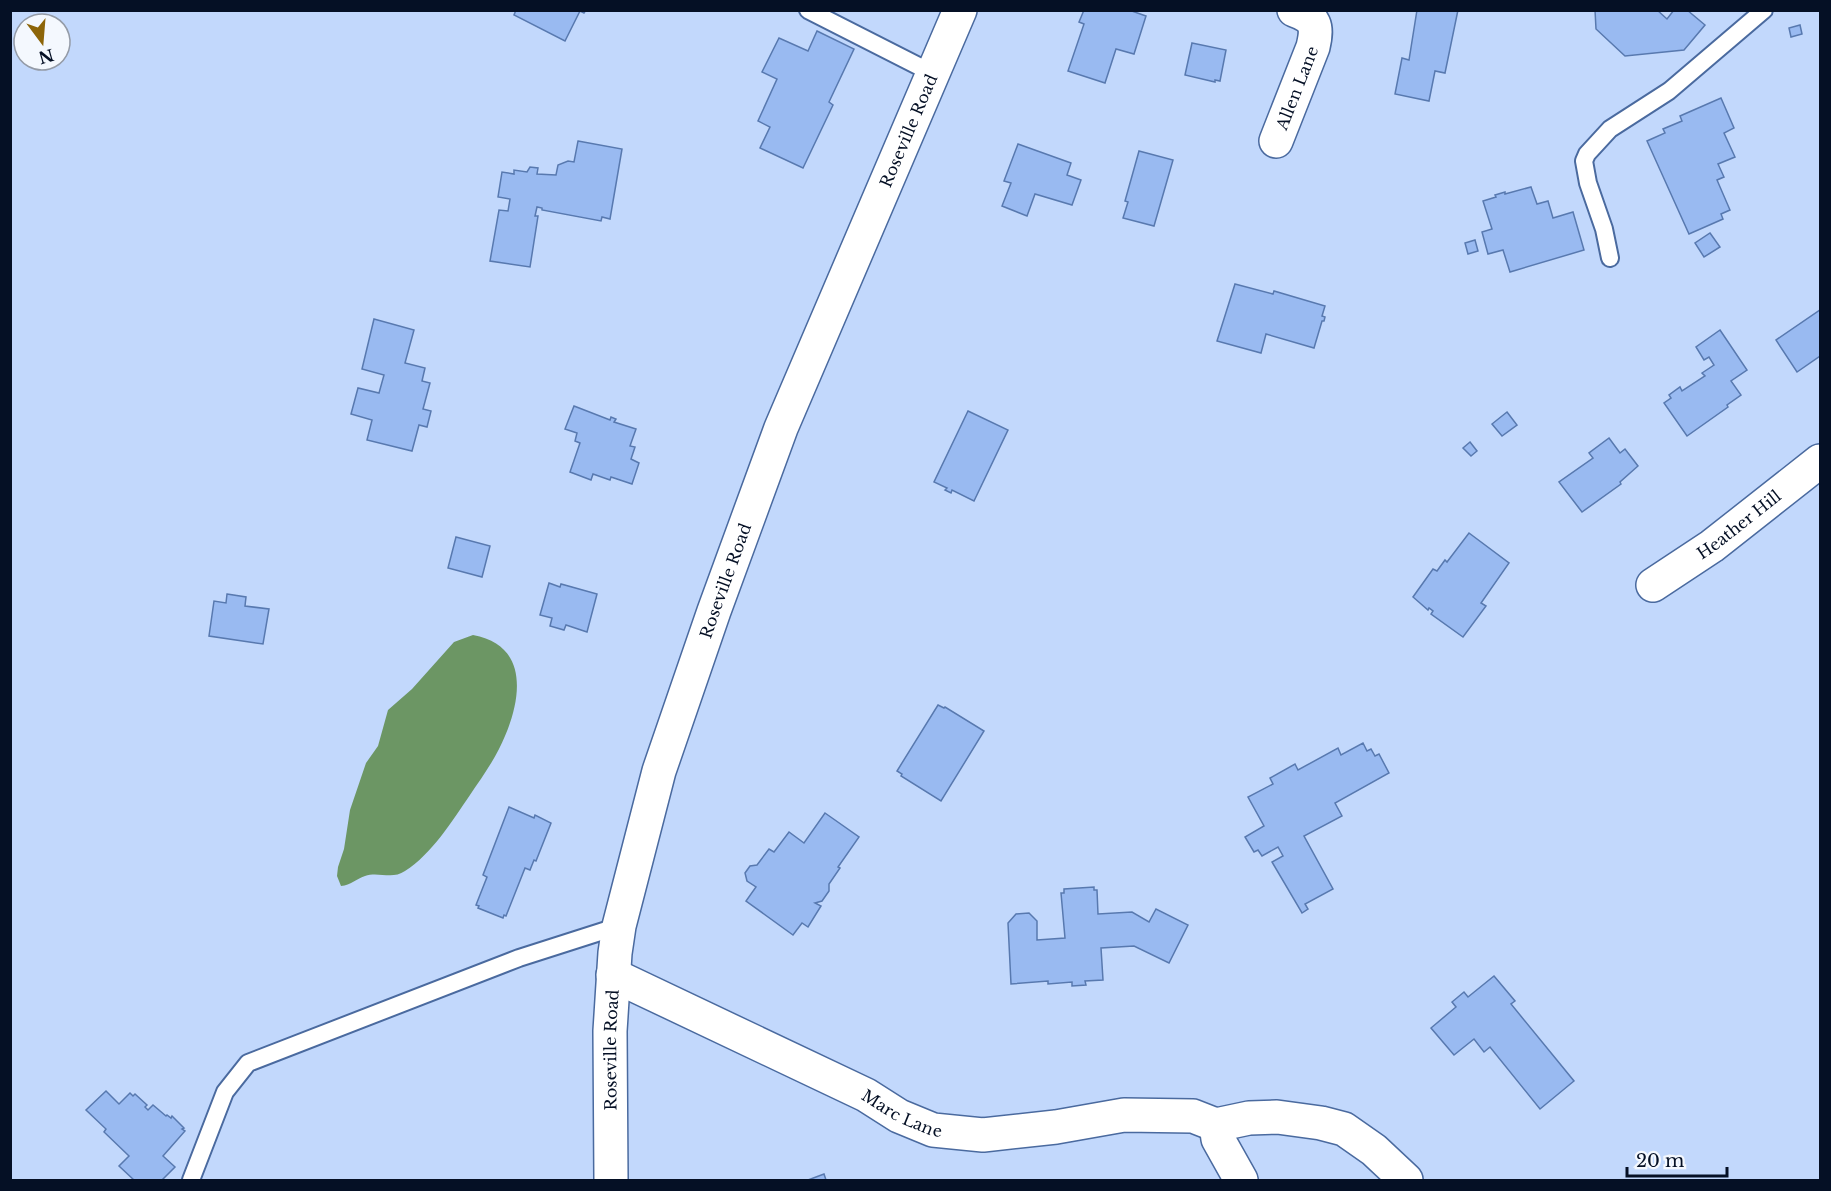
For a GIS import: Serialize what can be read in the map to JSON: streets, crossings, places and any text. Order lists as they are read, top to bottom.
{
  "streets": {
    "street": [
      "Allen Lane",
      "Roseville Road",
      "Heather Hill",
      "Marc Lane"
    ]
  },
  "crossings": [
    ["Roseville Road", "Marc Lane"]
  ],
  "scale_bar": "20 m",
  "north": "bottom"
}
